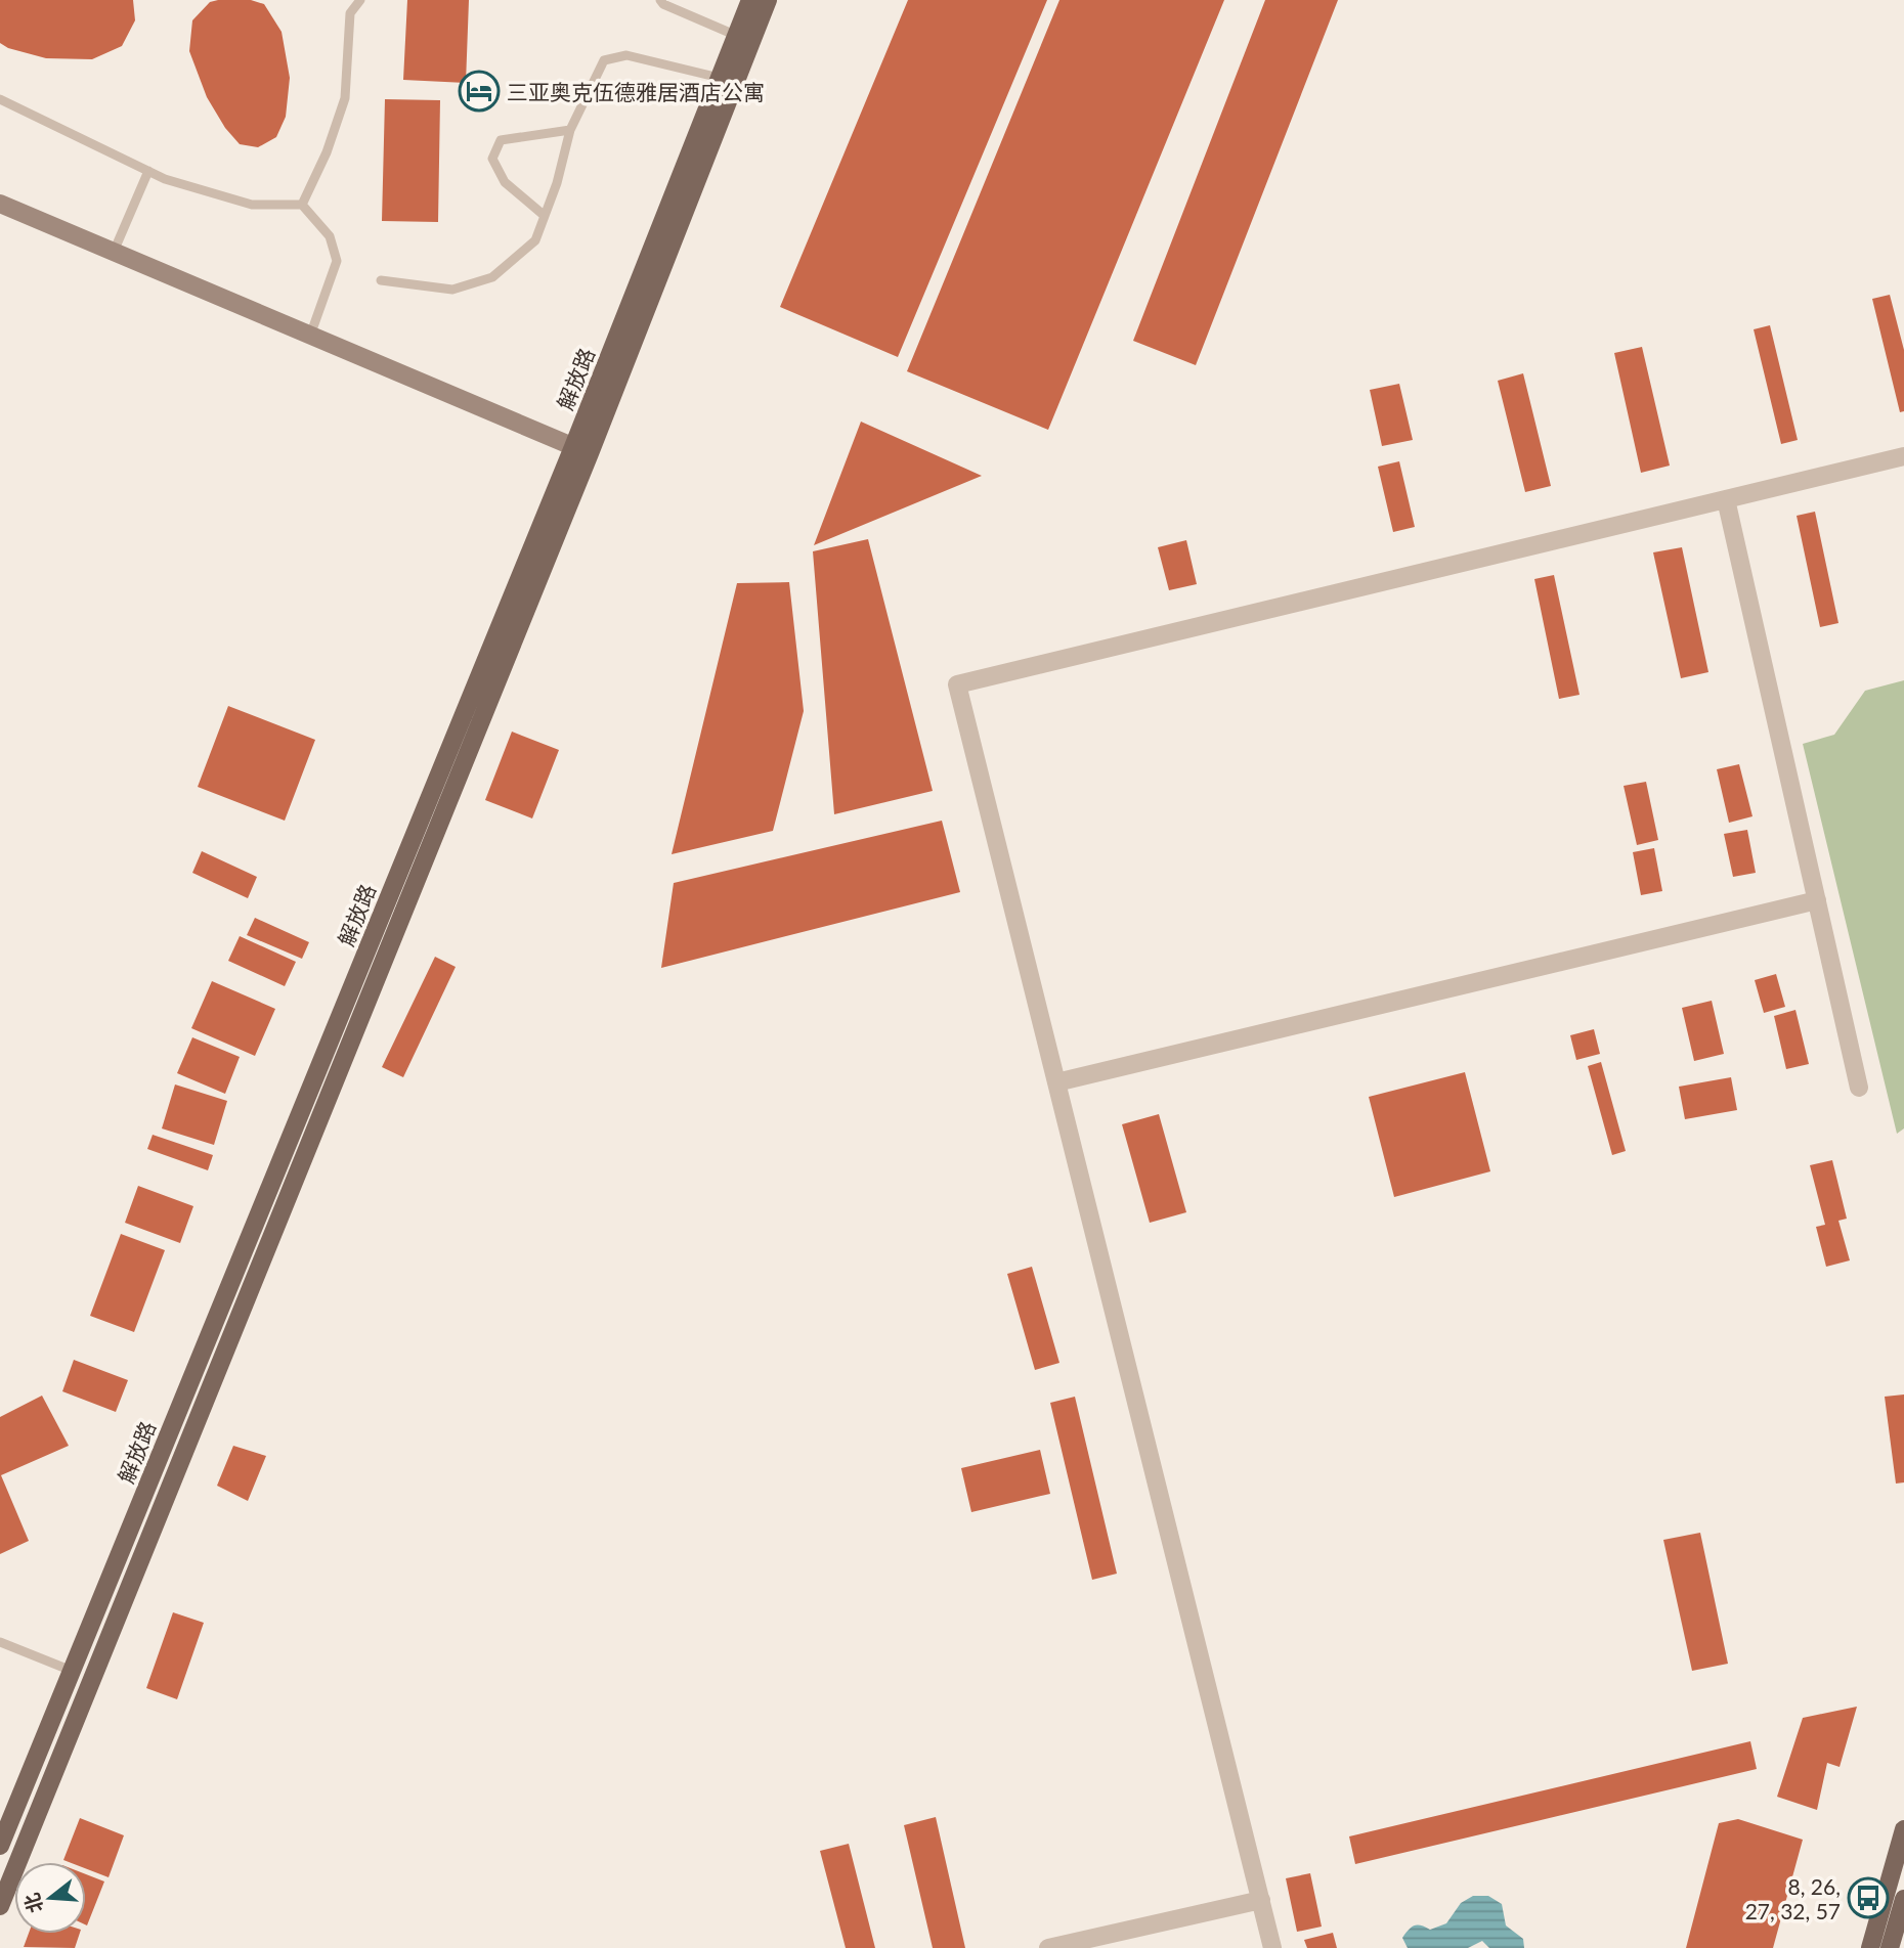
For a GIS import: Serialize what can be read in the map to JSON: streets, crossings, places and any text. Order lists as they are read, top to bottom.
{
  "streets": {
    "main road": ["解放路"]
  },
  "places": {
    "hotel": ["三亚奥克伍德雅居酒店公寓"],
    "bus stop": ["8, 26, 27, 32, 57"]
  },
  "north": "left"
}
